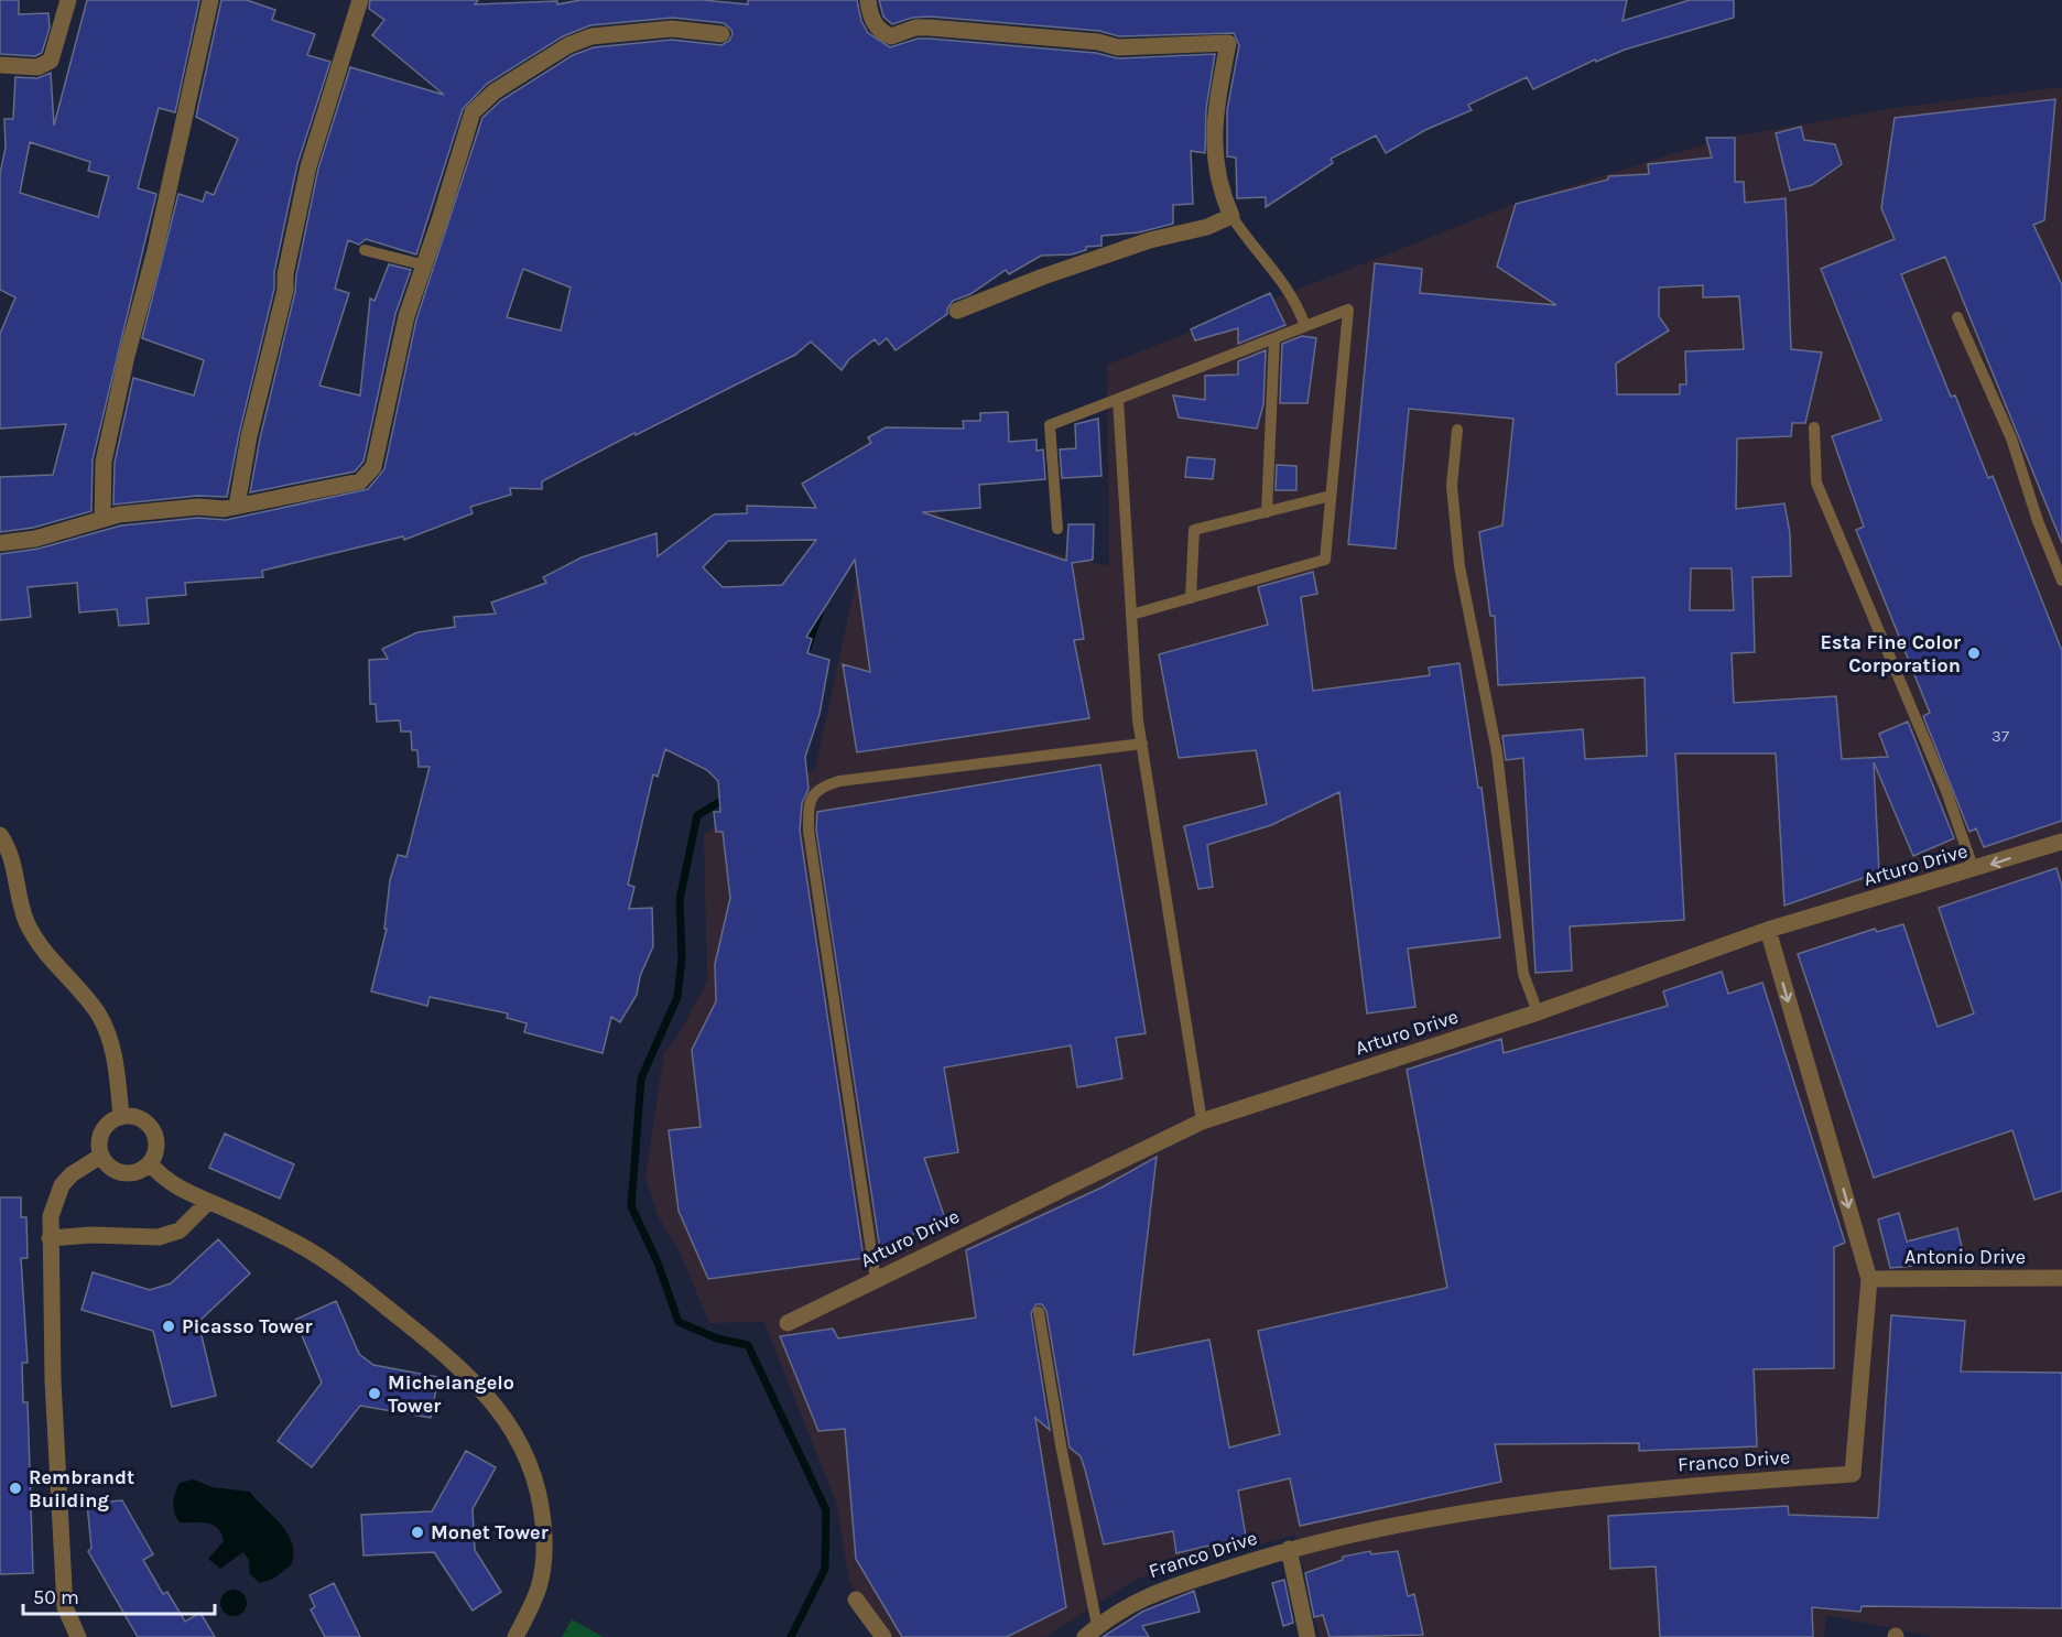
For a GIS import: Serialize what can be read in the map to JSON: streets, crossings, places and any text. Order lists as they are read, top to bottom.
{
  "streets": {
    "street": ["Arturo Drive", "Antonio Drive", "Franco Drive"]
  },
  "crossings": [
    ["Arturo Drive", "Franco Drive"],
    ["Antonio Drive", "Franco Drive"]
  ],
  "places": [
    "Esta Fine Color Corporation",
    "Picasso Tower",
    "Michelangelo Tower",
    "Rembrandt Building",
    "Monet Tower"
  ],
  "house_numbers": ["37"],
  "scale_bar": "50 m"
}
